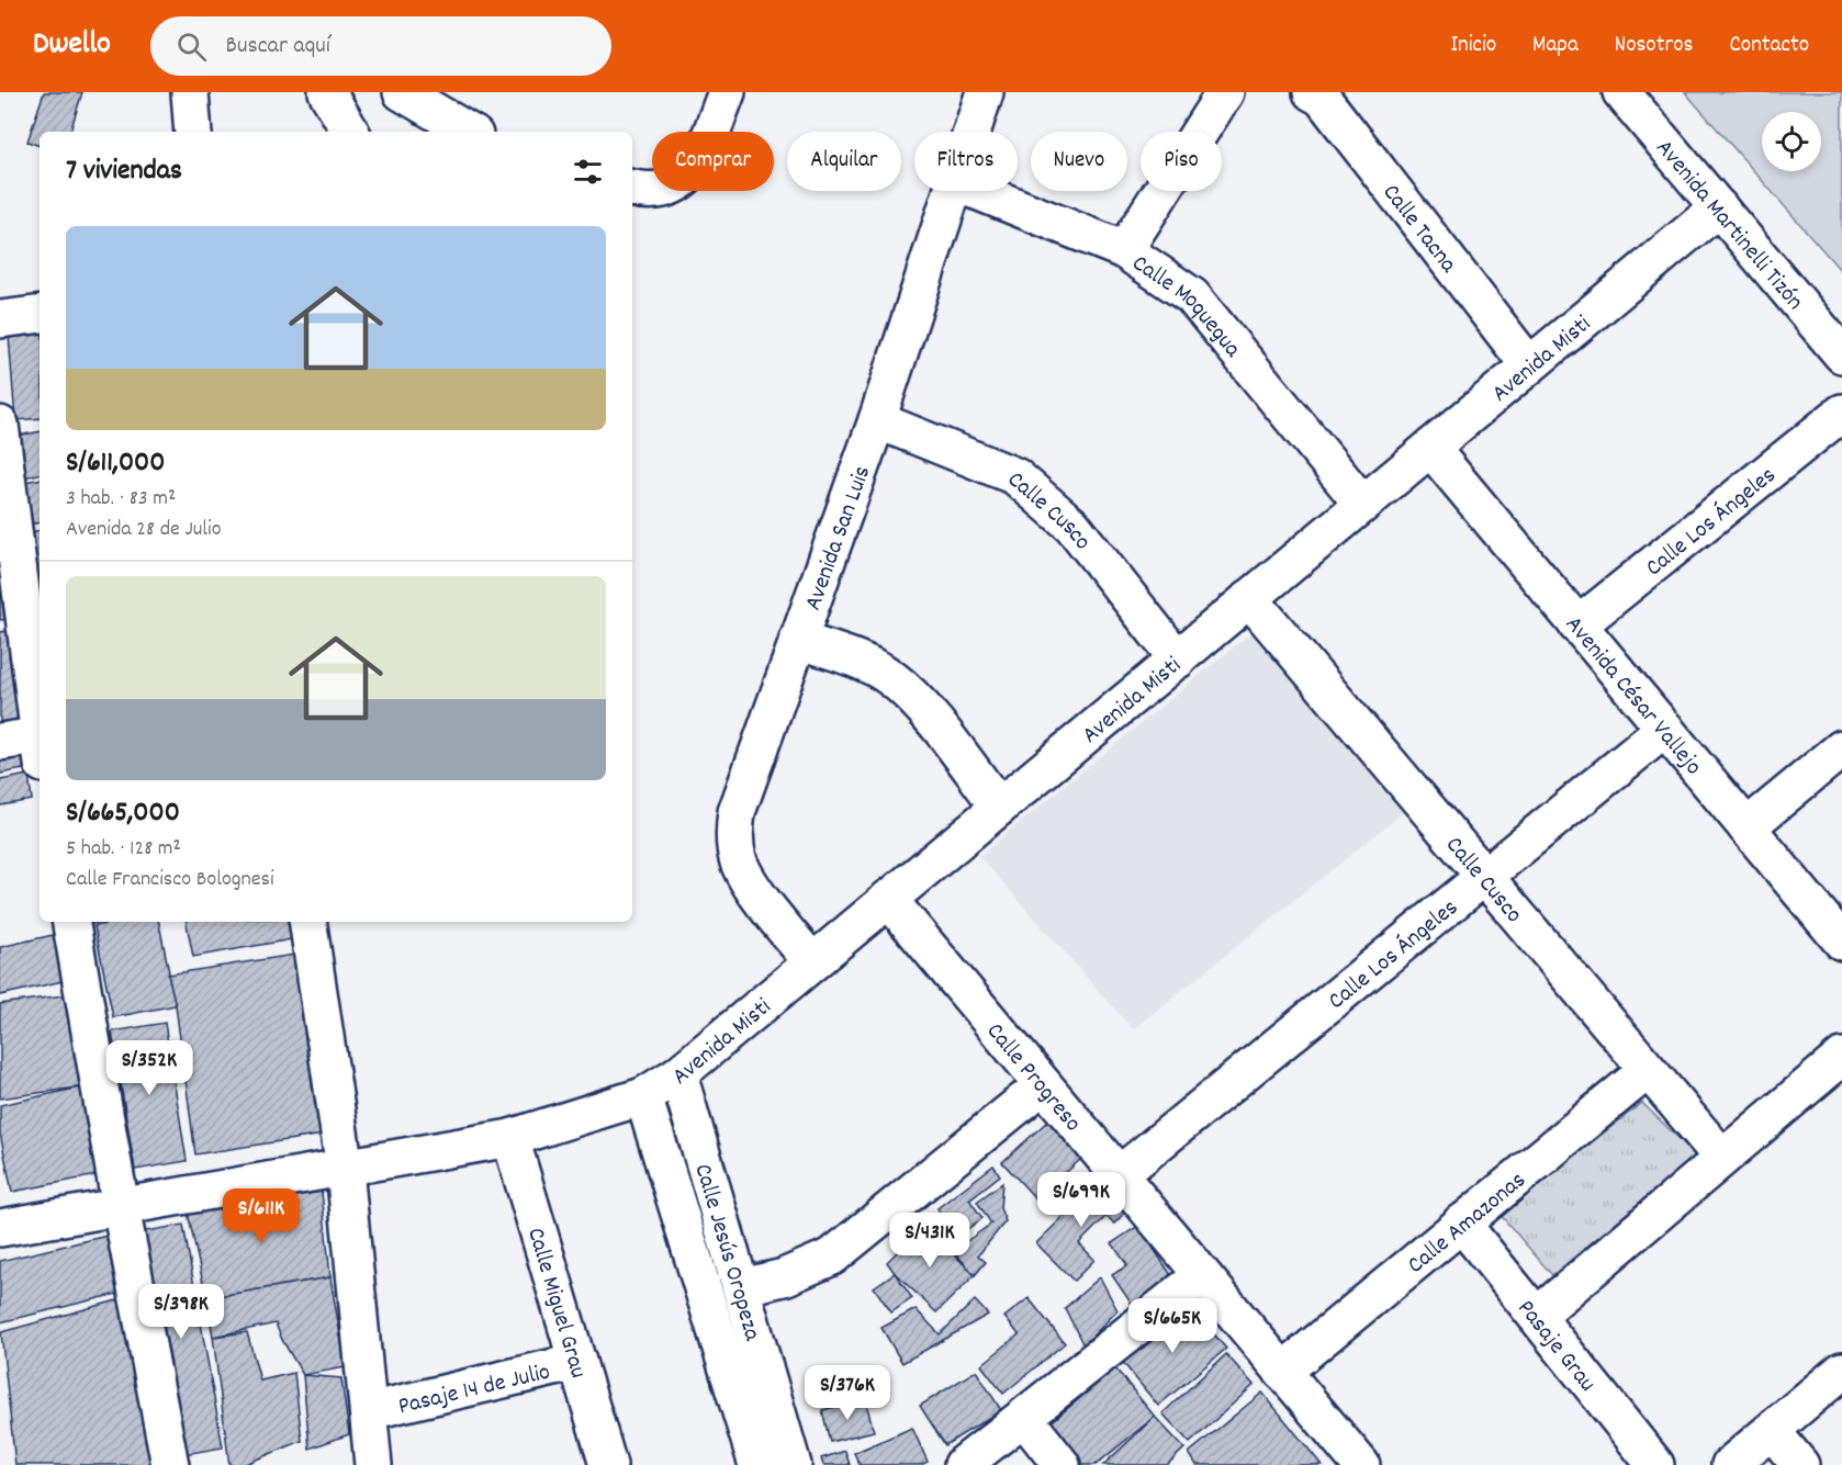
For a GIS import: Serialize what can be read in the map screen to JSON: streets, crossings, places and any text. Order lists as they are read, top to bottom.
{
  "streets": {
    "street": [
      "Avenida Martinelli Tizón",
      "Calle Tacna",
      "Calle Moquegua",
      "Avenida Misti",
      "Calle Cusco",
      "Calle Los Ángeles",
      "Avenida San Luis",
      "Avenida César Vallejo",
      "Calle Progreso",
      "Calle Amazonas",
      "Calle Jesús Oropeza",
      "Calle Miguel Grau",
      "Pasaje Grau",
      "Pasaje 14 de Julio"
    ]
  },
  "crossings": [
    ["Avenida Martinelli Tizón", "Avenida Misti"],
    ["Calle Tacna", "Avenida Misti"],
    ["Calle Moquegua", "Avenida Misti"],
    ["Avenida Misti", "Calle Cusco"],
    ["Avenida Misti", "Avenida San Luis"],
    ["Avenida Misti", "Avenida César Vallejo"],
    ["Avenida Misti", "Calle Progreso"],
    ["Avenida Misti", "Calle Jesús Oropeza"],
    ["Avenida Misti", "Calle Miguel Grau"],
    ["Calle Cusco", "Calle Los Ángeles"],
    ["Calle Cusco", "Avenida San Luis"],
    ["Calle Cusco", "Calle Amazonas"],
    ["Calle Los Ángeles", "Avenida César Vallejo"],
    ["Calle Los Ángeles", "Calle Progreso"],
    ["Calle Progreso", "Calle Amazonas"],
    ["Calle Amazonas", "Pasaje Grau"],
    ["Calle Miguel Grau", "Pasaje 14 de Julio"]
  ],
  "page": {
    "header": "Dwello",
    "search": "Buscar aquí",
    "nav": [
      "Inicio",
      "Mapa",
      "Nosotros",
      "Contacto"
    ],
    "chip": [
      "Comprar",
      "Alquilar",
      "Filtros",
      "Nuevo",
      "Piso"
    ],
    "heading": "7 viviendas",
    "list": [
      {
        "name": "S/611,000",
        "note": "3 hab. · 83 m² · Avenida 28 de Julio"
      },
      {
        "name": "S/665,000",
        "note": "5 hab. · 128 m² · Calle Francisco Bolognesi"
      }
    ],
    "price": [
      "S/352K",
      "S/699K",
      "S/611K",
      "S/431K",
      "S/398K",
      "S/665K",
      "S/376K"
    ]
  }
}
